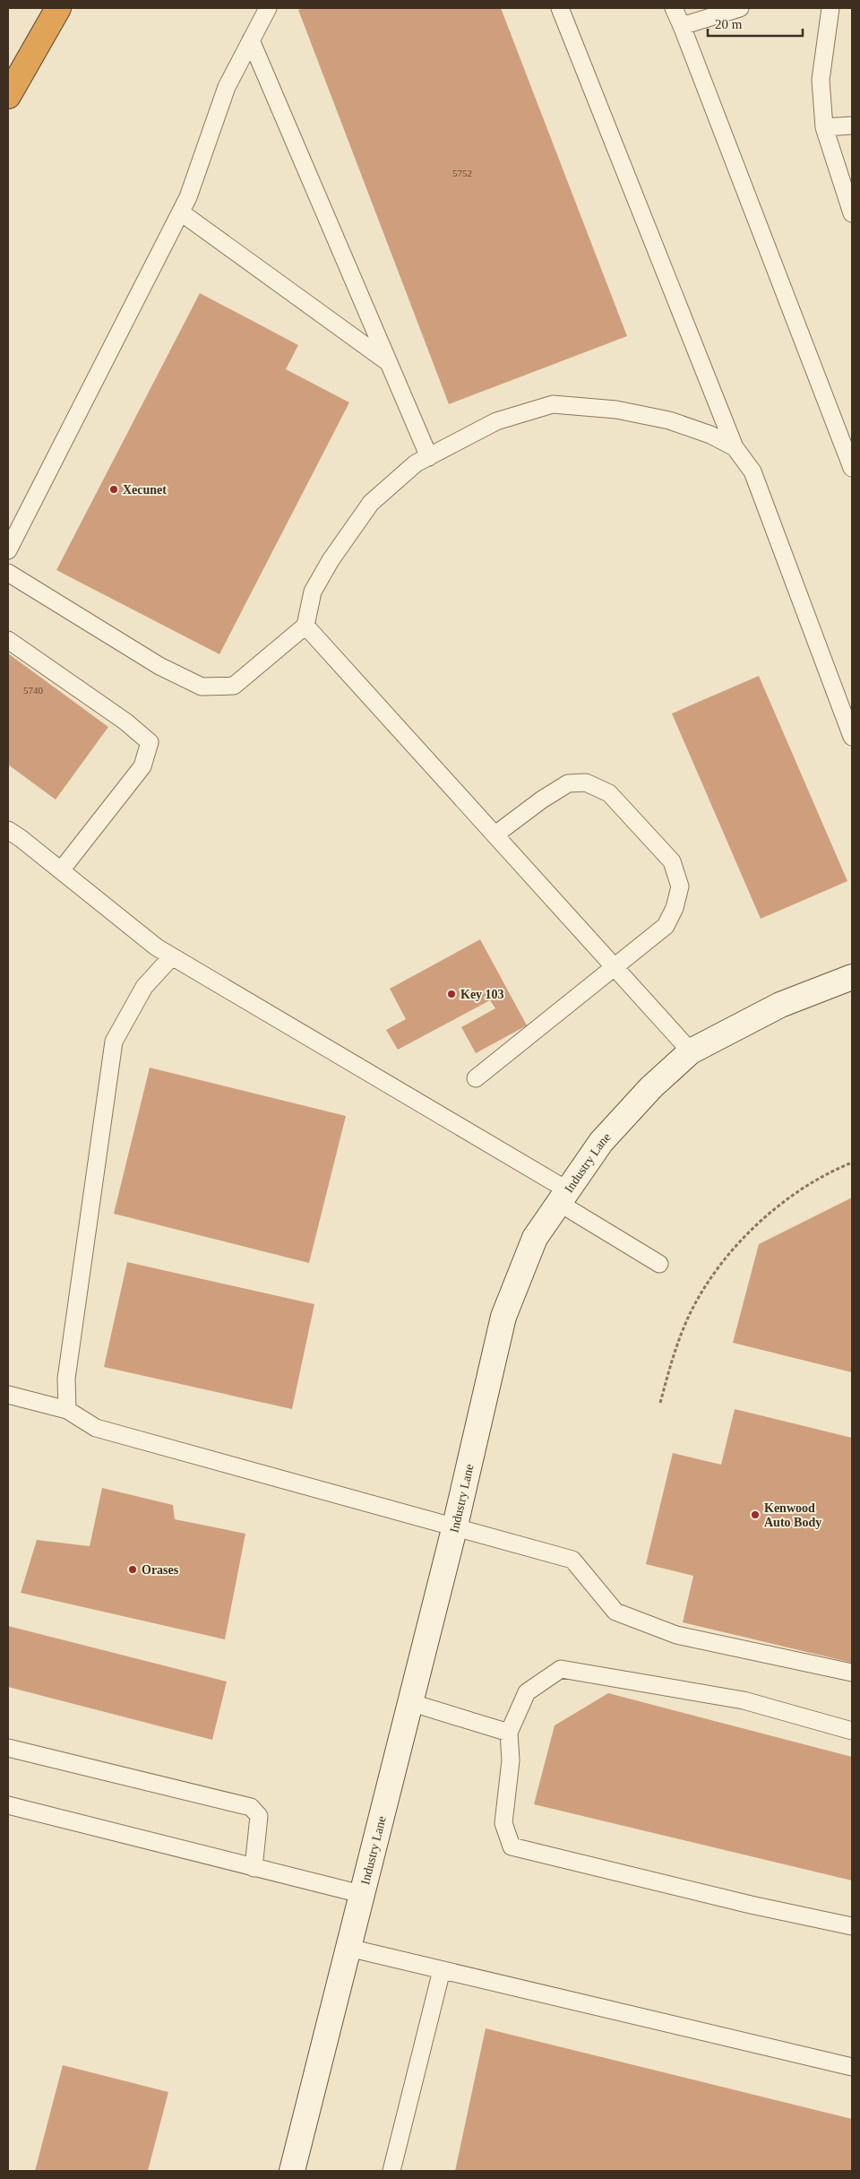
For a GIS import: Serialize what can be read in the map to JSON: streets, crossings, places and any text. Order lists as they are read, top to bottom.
{
  "streets": {
    "street": ["Industry Lane"]
  },
  "places": [
    "Xecunet",
    "Key 103",
    "Kenwood Auto Body",
    "Orases"
  ],
  "house_numbers": ["5752", "5740"],
  "scale_bar": "20 m"
}
